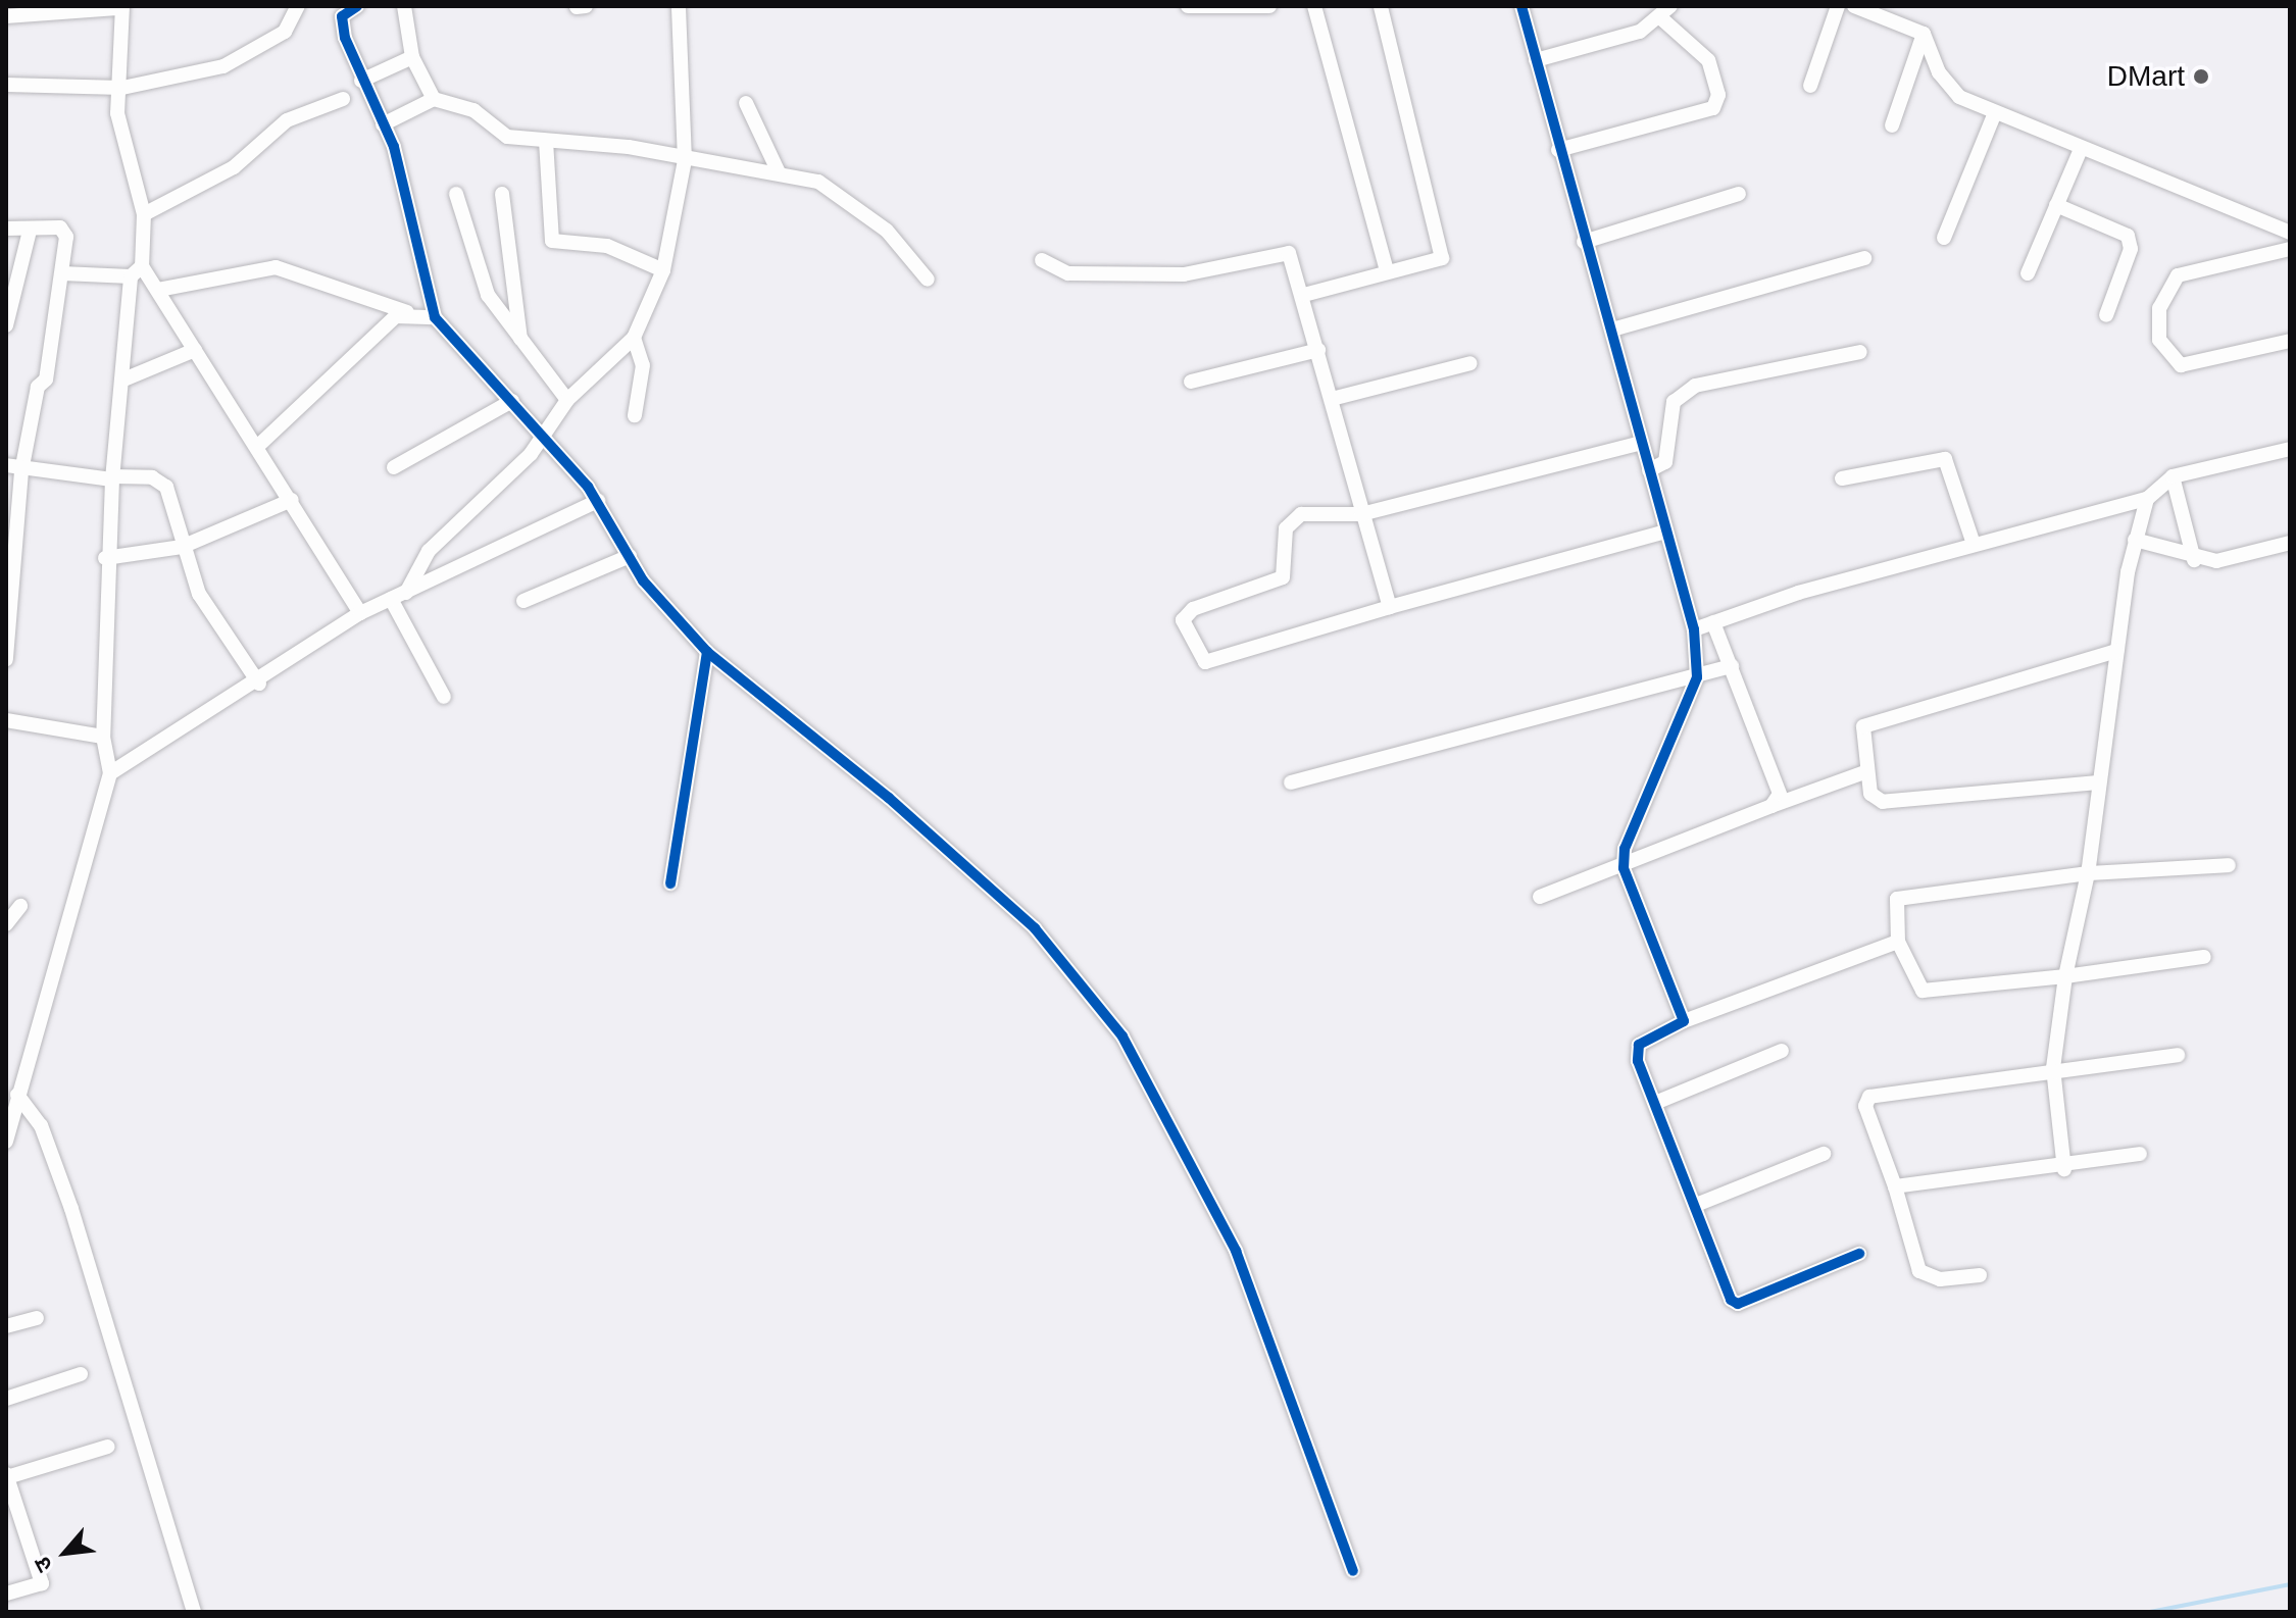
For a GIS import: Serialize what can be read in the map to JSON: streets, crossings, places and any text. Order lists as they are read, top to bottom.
{
  "places": ["DMart"],
  "north": "bottom left"
}
